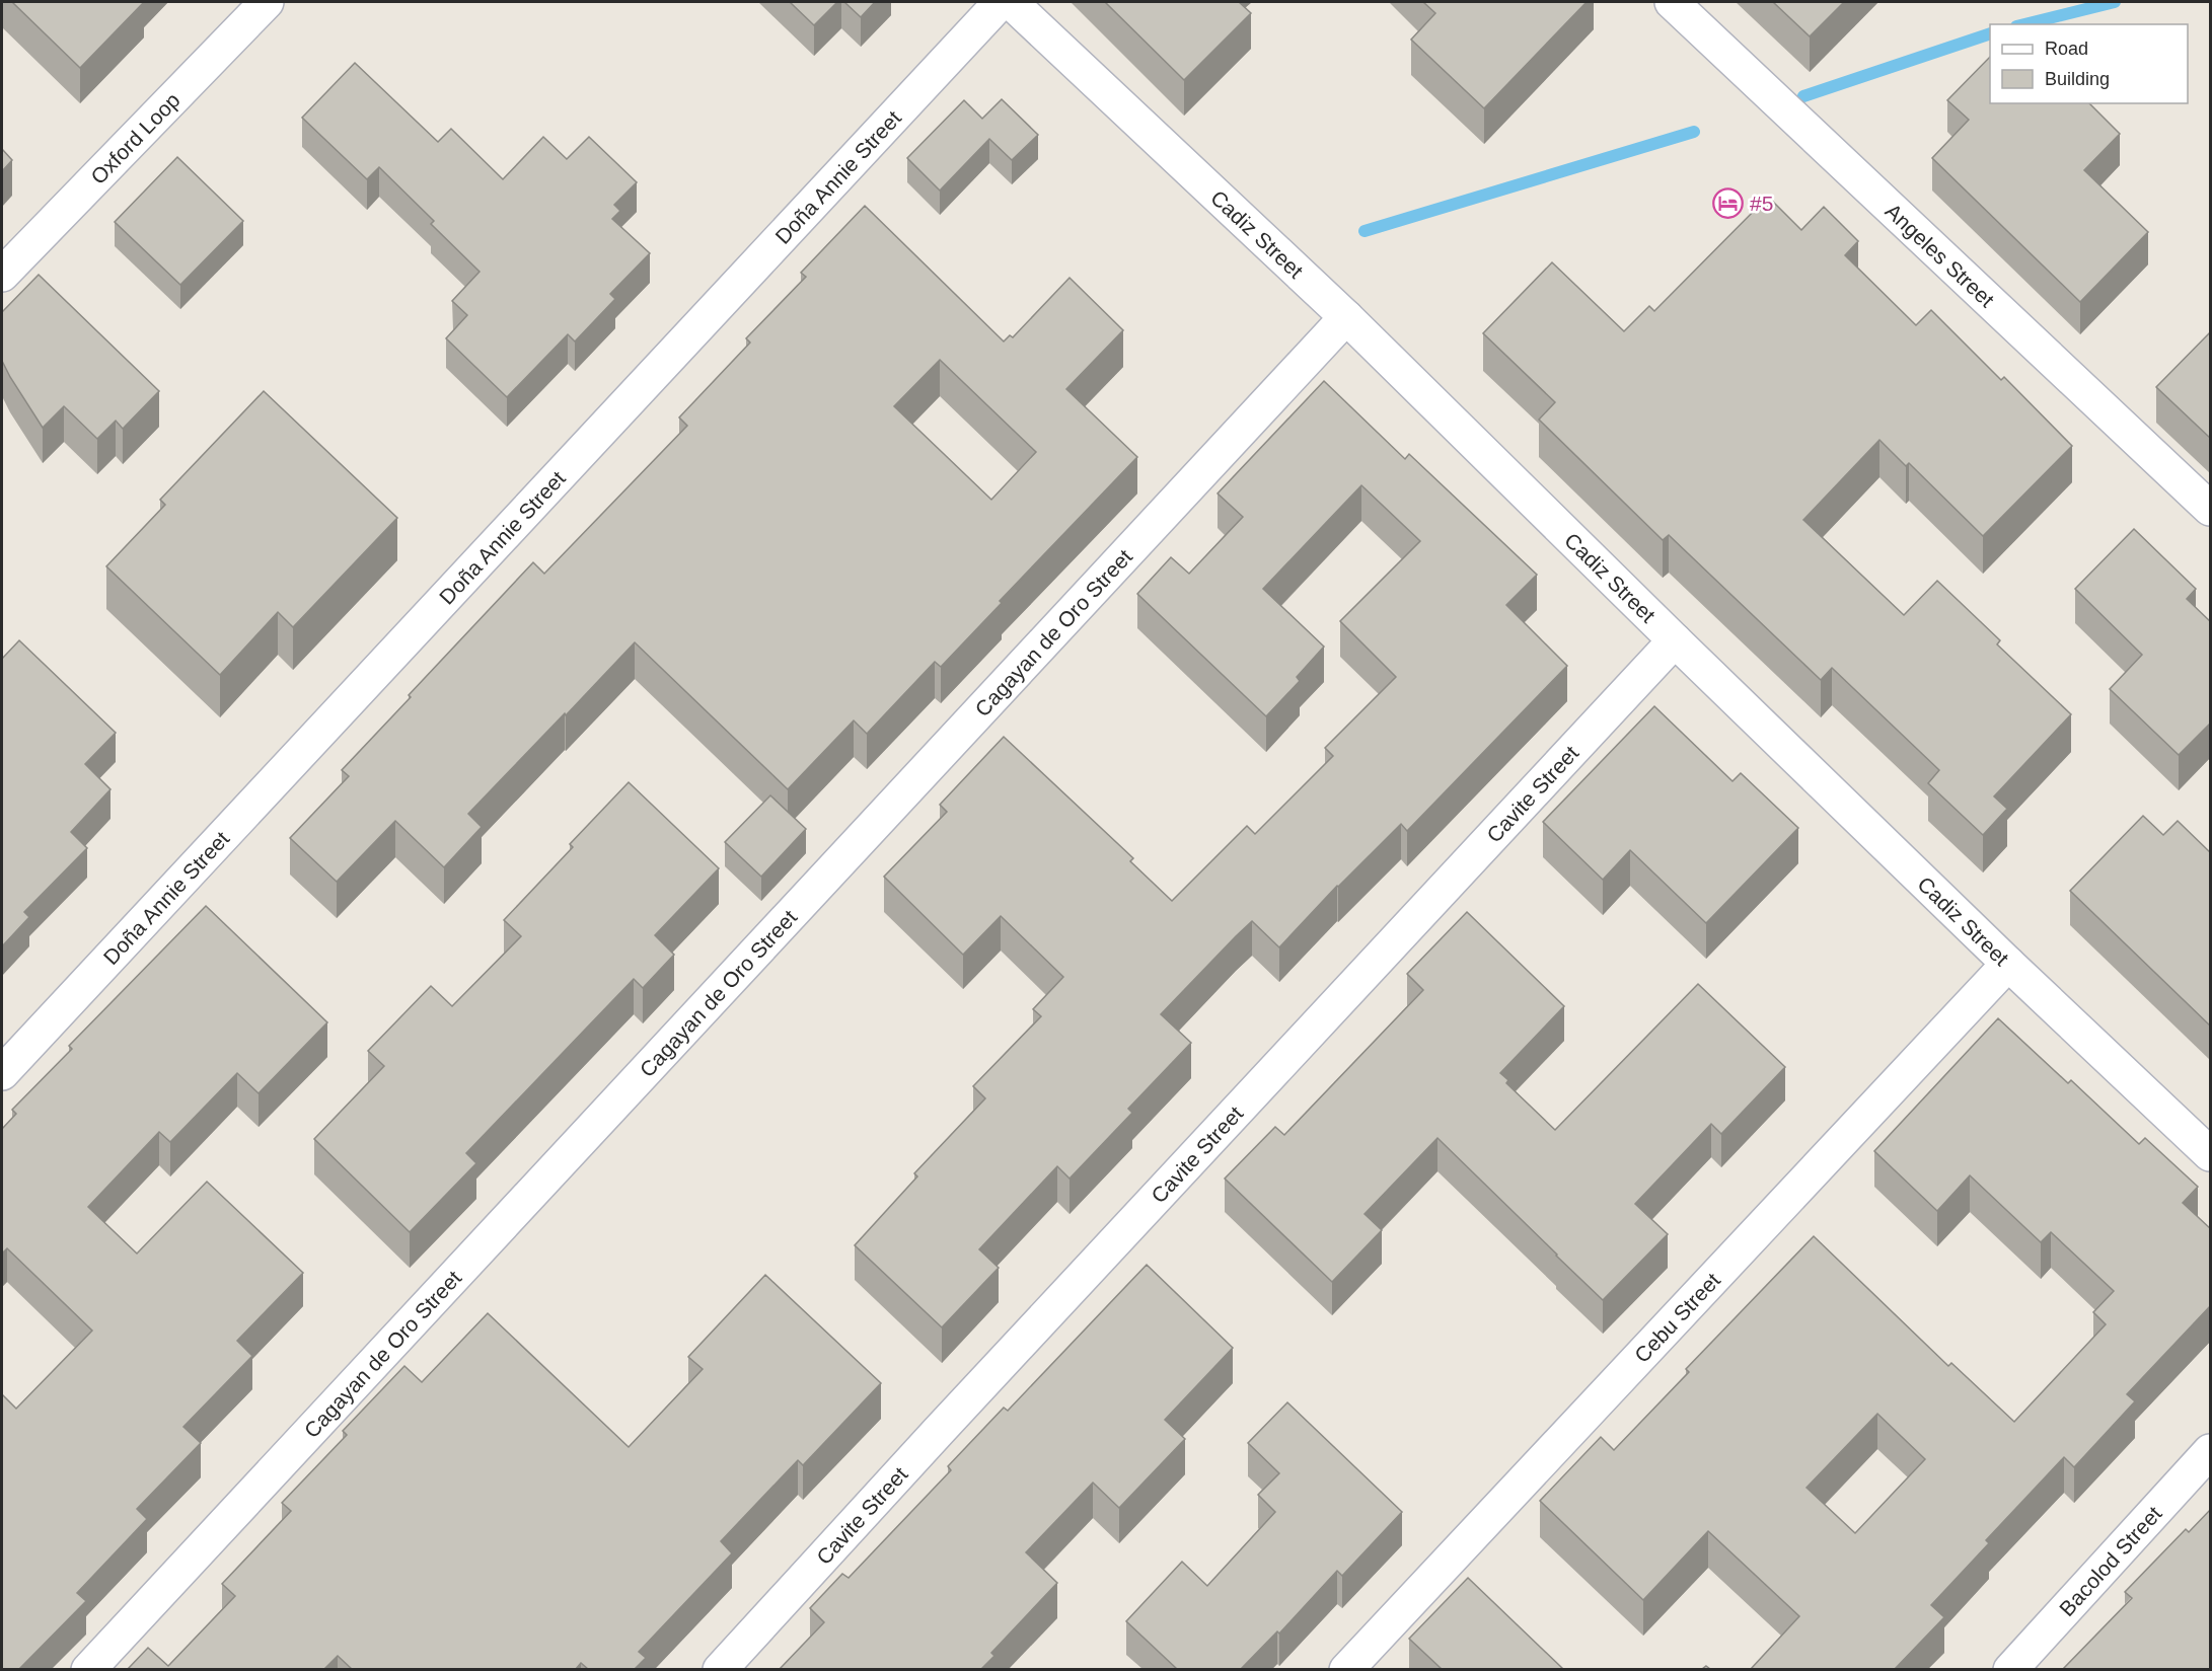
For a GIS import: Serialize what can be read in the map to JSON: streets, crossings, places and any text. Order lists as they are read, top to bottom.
{
  "streets": {
    "street": [
      "Oxford Loop",
      "Doña Annie Street",
      "Cadiz Street",
      "Angeles Street",
      "Cagayan de Oro Street",
      "Cavite Street",
      "Cebu Street",
      "Bacolod Street"
    ]
  },
  "crossings": [
    ["Cadiz Street", "Cagayan de Oro Street"],
    ["Cadiz Street", "Cavite Street"],
    ["Cadiz Street", "Cebu Street"]
  ],
  "places": {
    "hotel": ["#5"]
  },
  "legend": ["Road", "Building"]
}
